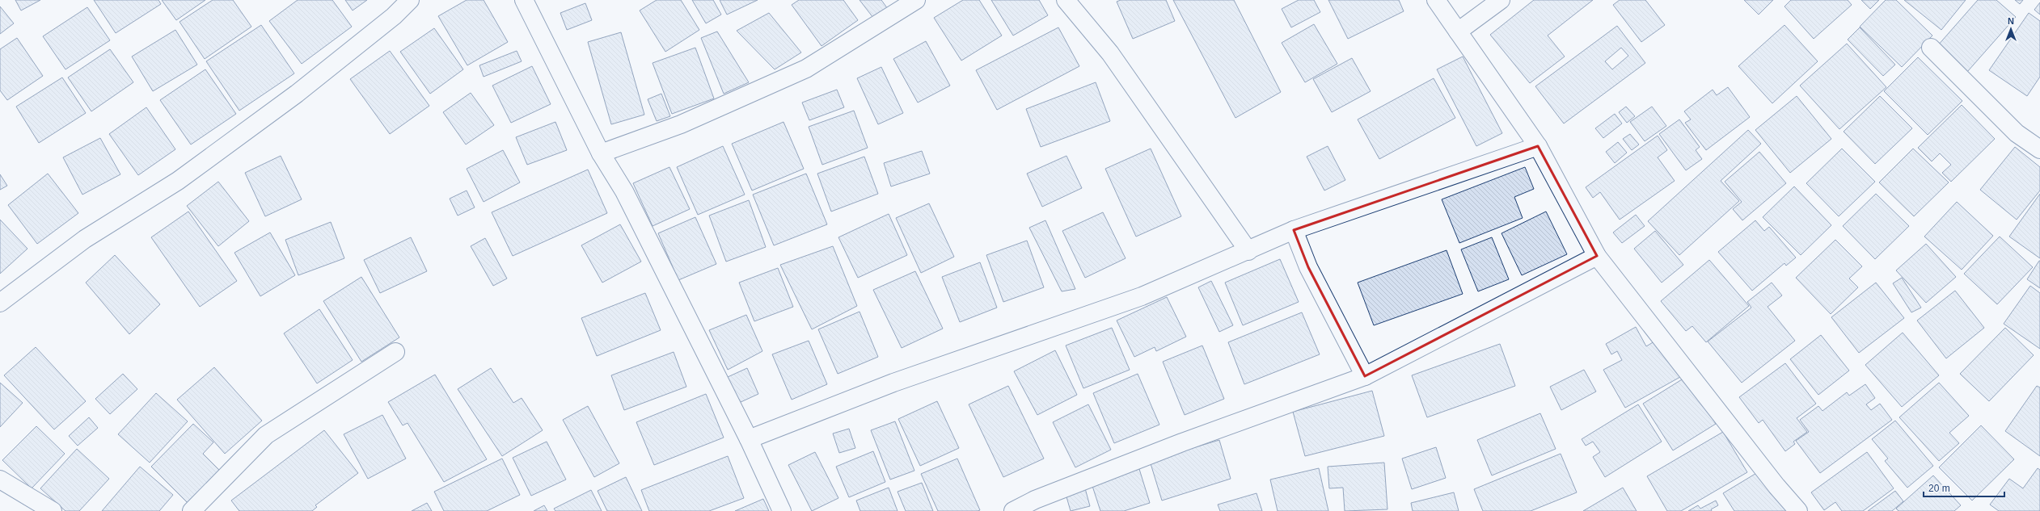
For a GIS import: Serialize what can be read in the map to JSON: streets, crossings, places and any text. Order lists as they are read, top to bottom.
{
  "scale_bar": "20 m",
  "north": "top"
}
